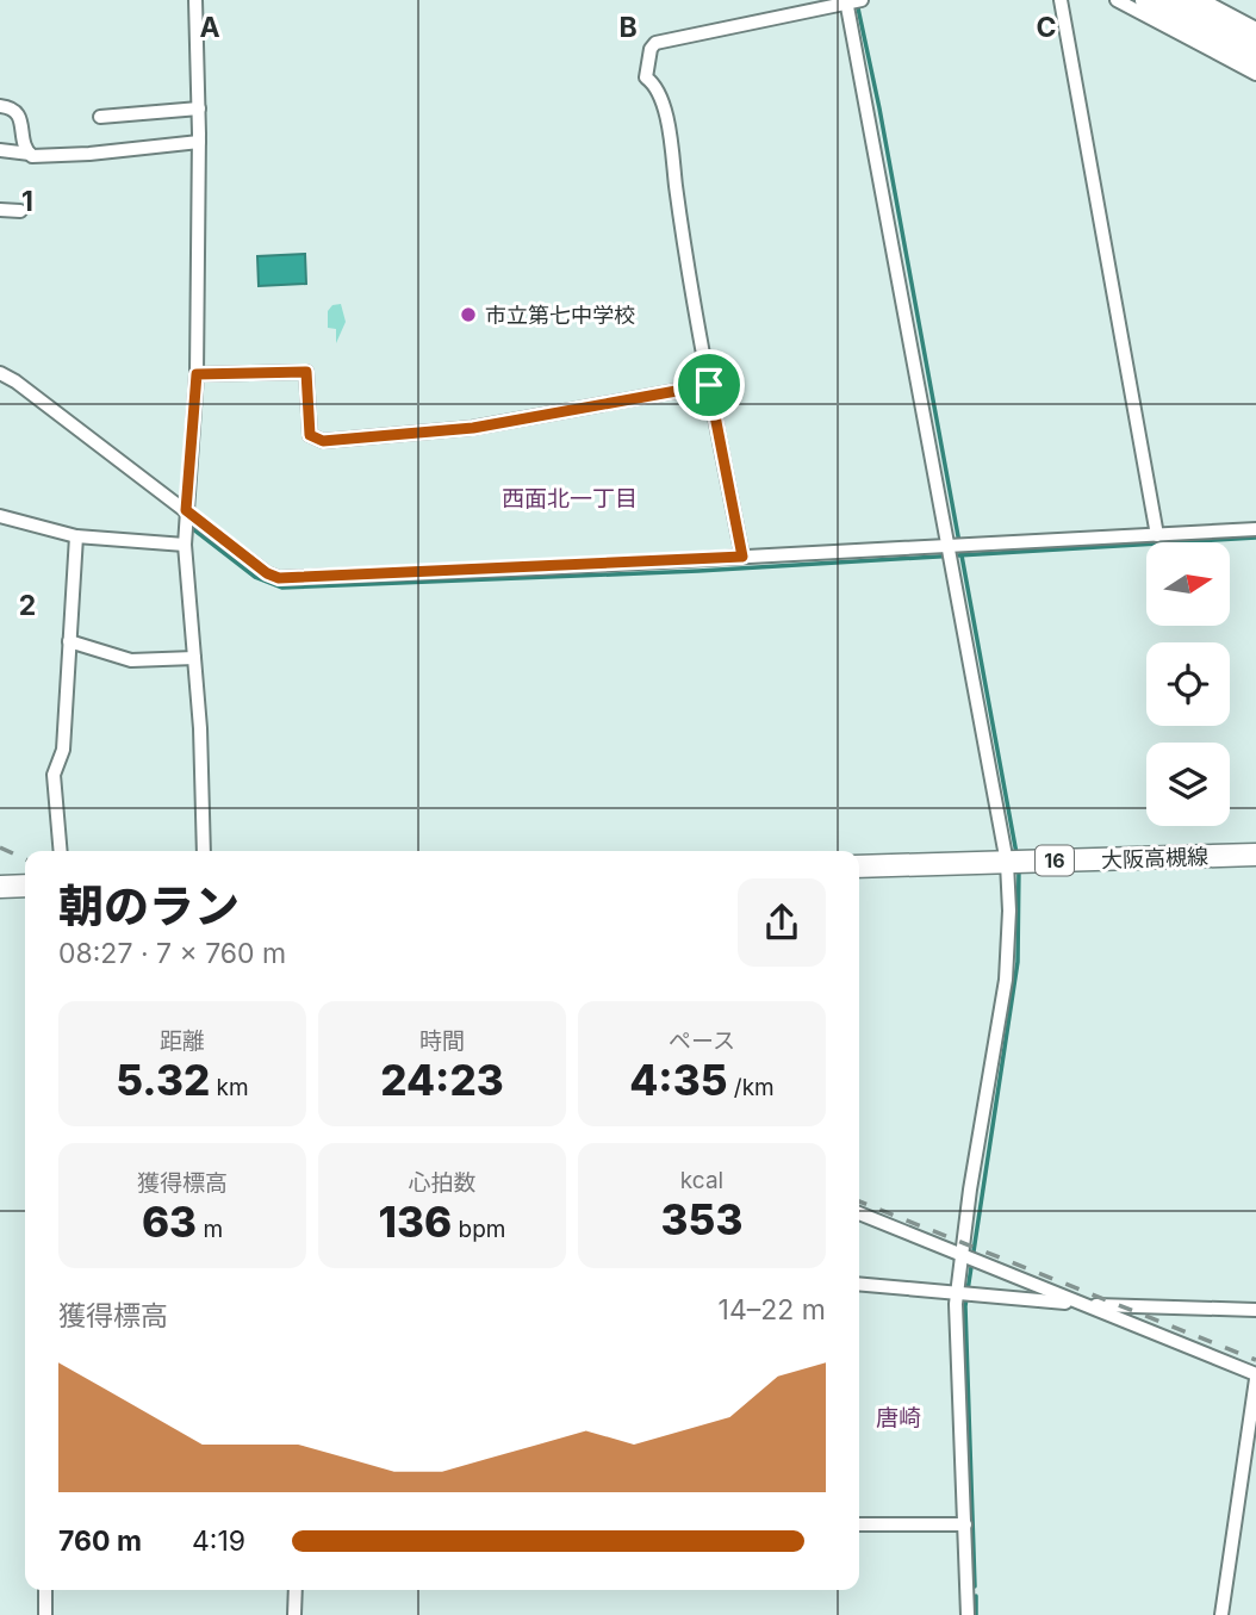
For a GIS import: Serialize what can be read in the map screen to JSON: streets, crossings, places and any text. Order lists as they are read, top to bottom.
{
  "streets": {
    "main road": ["大阪高槻線", "16"]
  },
  "districts": ["西面北一丁目", "唐崎"],
  "places": ["市立第七中学校"],
  "north": "right",
  "page": {
    "heading": ["朝のラン", "08:27 · 7 × 760 m"],
    "stats": [
      ["距離", "5.32 km"],
      ["時間", "24:23"],
      ["ペース", "4:35 /km"],
      ["獲得標高", "63 m"],
      ["心拍数", "136 bpm"],
      ["kcal", "353"]
    ],
    "chart": ["獲得標高", "14–22 m"],
    "list": [
      {
        "name": "760 m",
        "note": "4:19"
      }
    ]
  },
  "grid": {
    "columns": ["A", "B", "C"],
    "rows": ["1", "2"]
  }
}
